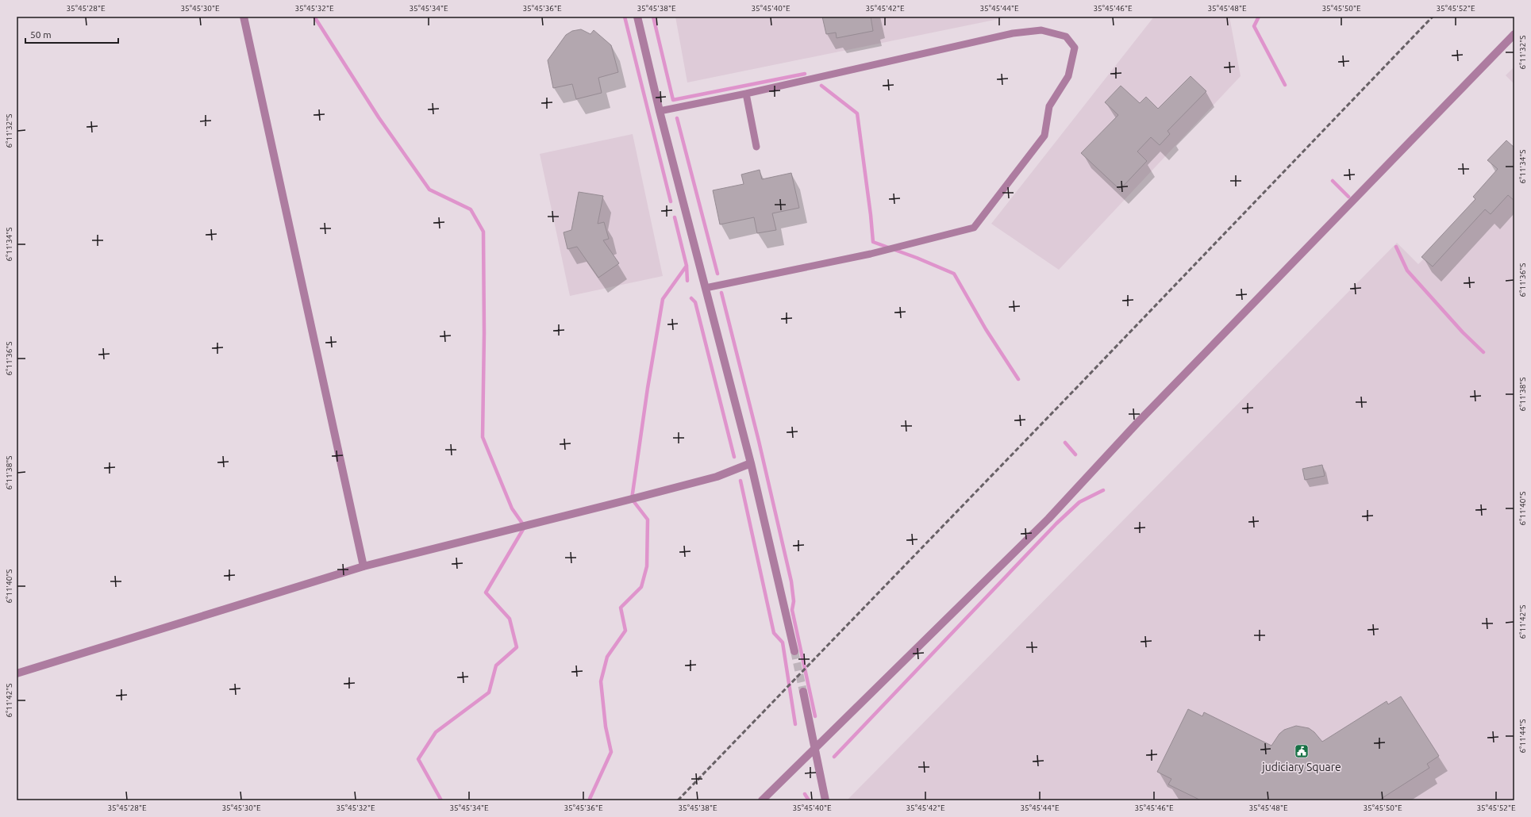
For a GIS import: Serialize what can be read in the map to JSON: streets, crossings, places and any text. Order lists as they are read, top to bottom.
{
  "places": {
    "public building": ["judiciary Square"]
  },
  "scale_bar": "50 m",
  "coordinates": [
    "35°45'28\"E",
    "35°45'30\"E",
    "35°45'32\"E",
    "35°45'34\"E",
    "35°45'36\"E",
    "35°45'38\"E",
    "35°45'40\"E",
    "35°45'42\"E",
    "35°45'44\"E",
    "35°45'46\"E",
    "35°45'48\"E",
    "35°45'50\"E",
    "35°45'52\"E",
    "6°11'32\"S",
    "6°11'34\"S",
    "6°11'36\"S",
    "6°11'38\"S",
    "6°11'40\"S",
    "6°11'42\"S",
    "6°11'44\"S"
  ]
}
